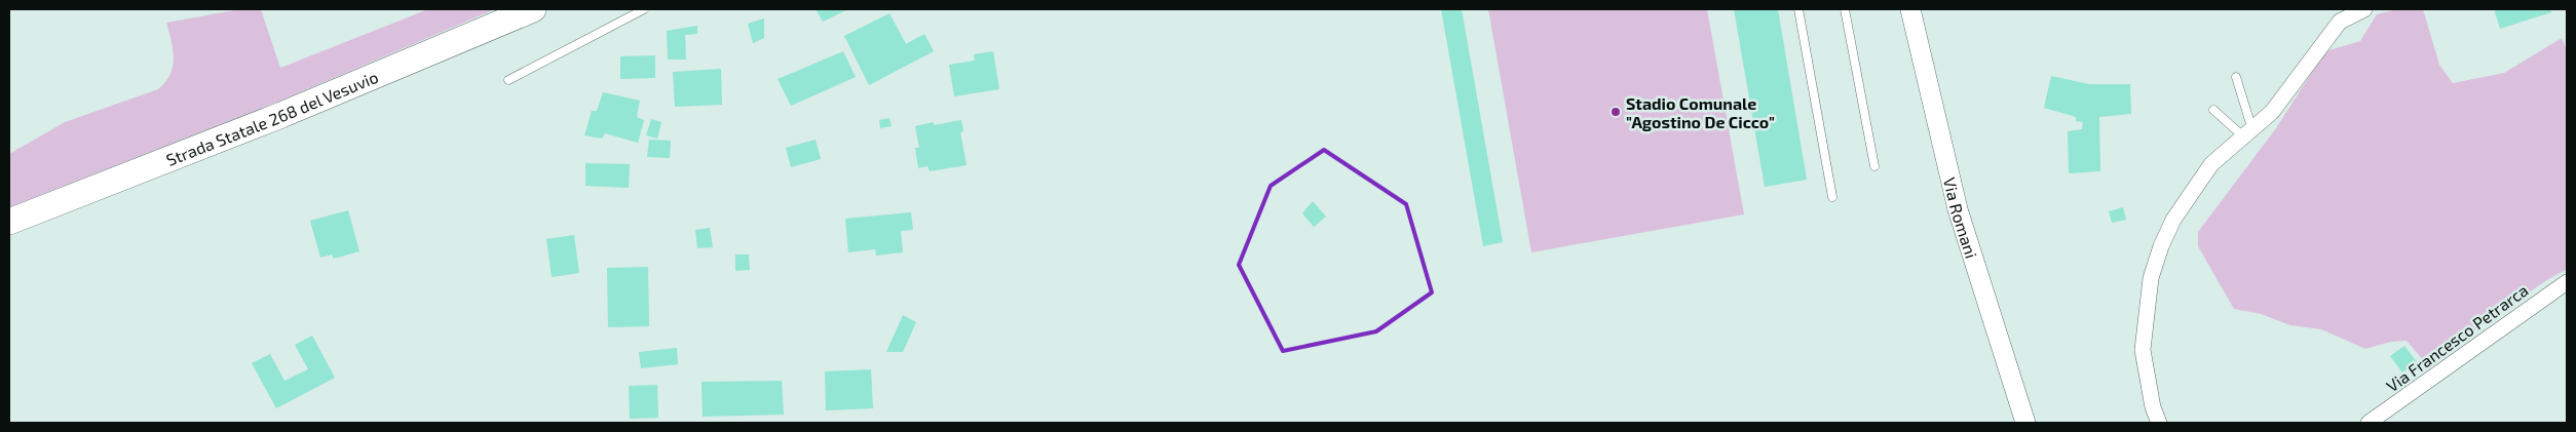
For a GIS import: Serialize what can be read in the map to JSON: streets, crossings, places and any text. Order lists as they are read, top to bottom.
{
  "streets": {
    "highway": ["Strada Statale 268 del Vesuvio"],
    "street": ["Via Romani", "Via Francesco Petrarca"]
  },
  "places": ["Stadio Comunale \"Agostino De Cicco\""]
}
